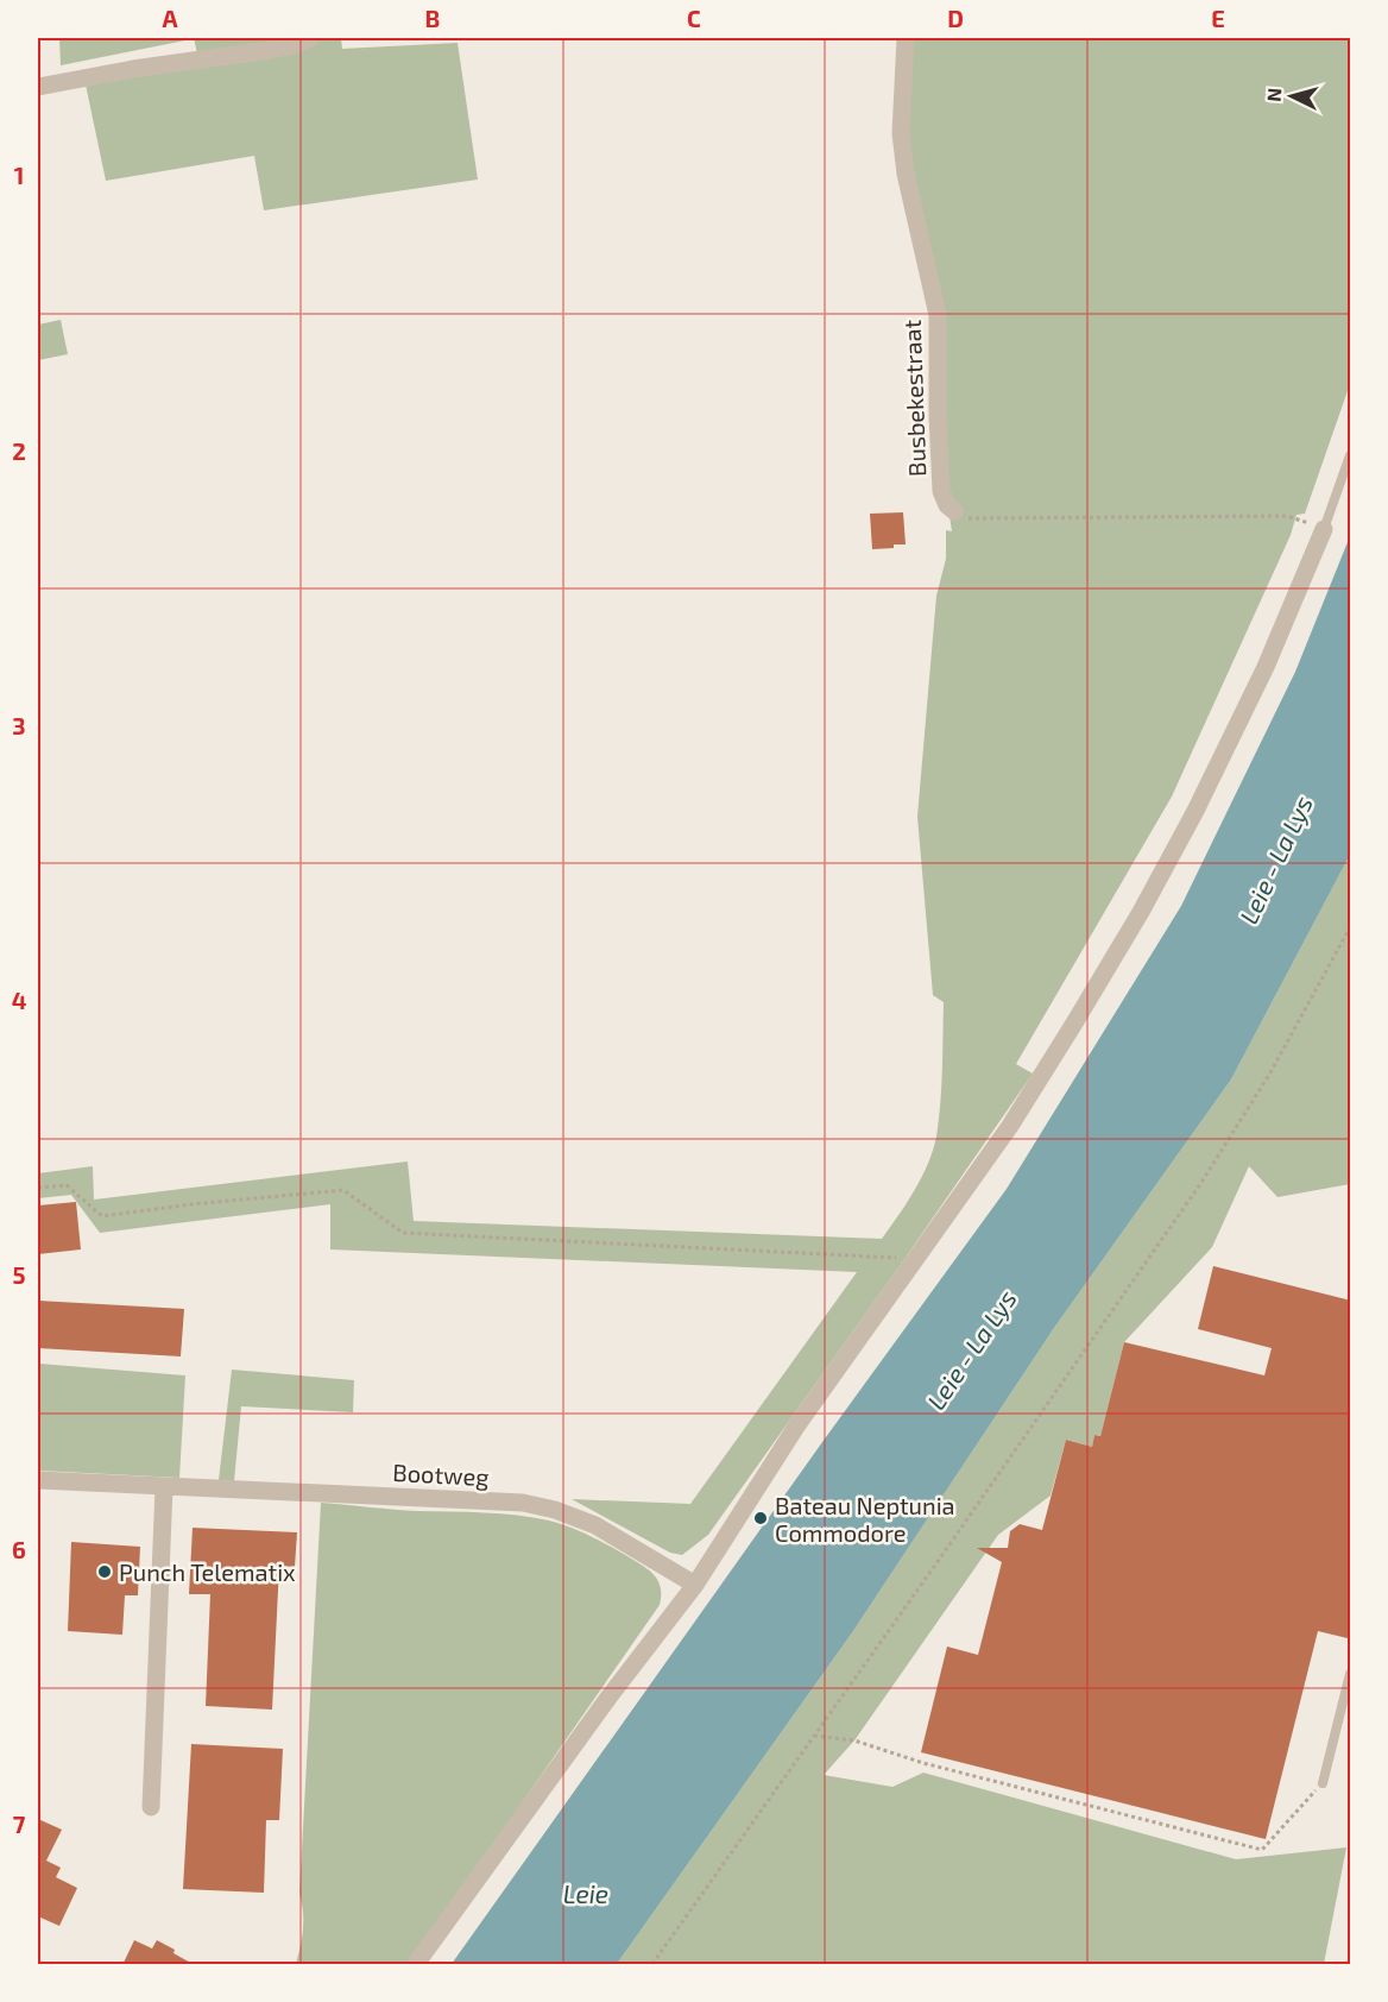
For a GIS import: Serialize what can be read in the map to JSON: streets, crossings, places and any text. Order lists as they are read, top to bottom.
{
  "streets": {
    "street": ["Busbekestraat", "Bootweg"]
  },
  "water": ["Leie - La Lys", "Leie"],
  "places": ["Bateau Neptunia Commodore", "Punch Telematix"],
  "north": "left",
  "grid": {
    "columns": [
      "A",
      "B",
      "C",
      "D",
      "E"
    ],
    "rows": [
      "1",
      "2",
      "3",
      "4",
      "5",
      "6",
      "7"
    ]
  }
}
